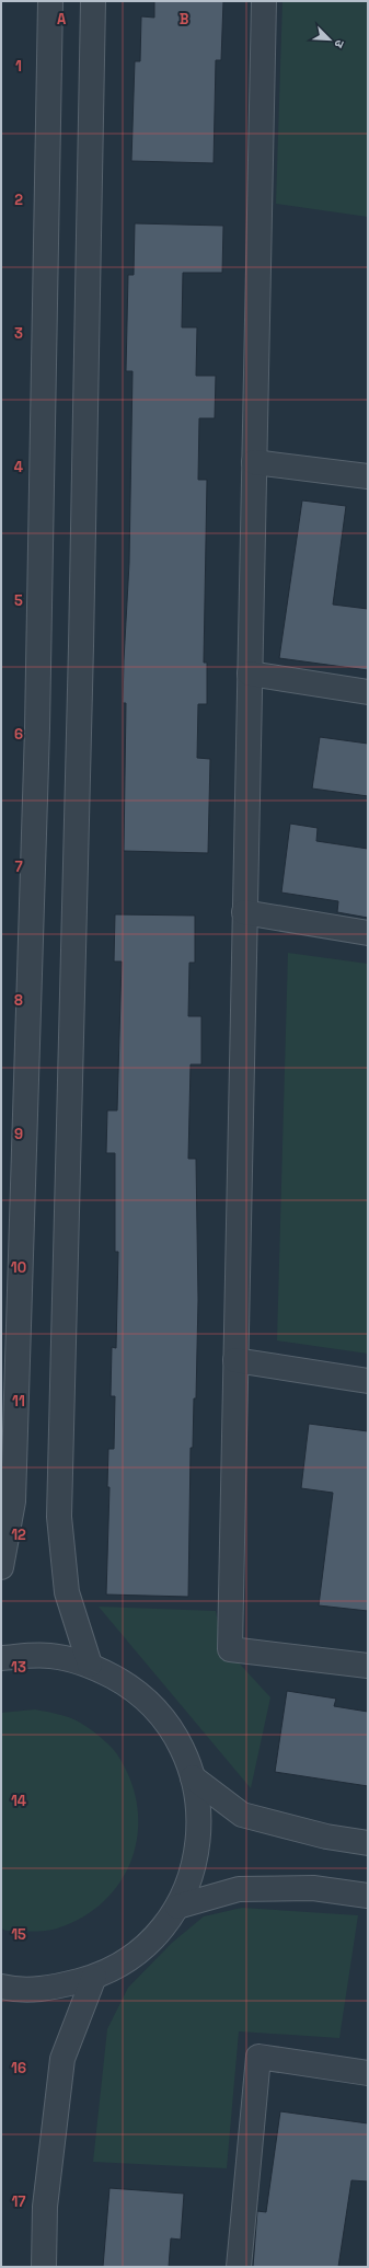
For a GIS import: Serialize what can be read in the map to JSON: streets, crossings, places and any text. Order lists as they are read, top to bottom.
{
  "north": "bottom right",
  "grid": {
    "columns": ["A", "B"],
    "rows": [
      "1",
      "2",
      "3",
      "4",
      "5",
      "6",
      "7",
      "8",
      "9",
      "10",
      "11",
      "12",
      "13",
      "14",
      "15",
      "16",
      "17"
    ]
  }
}
